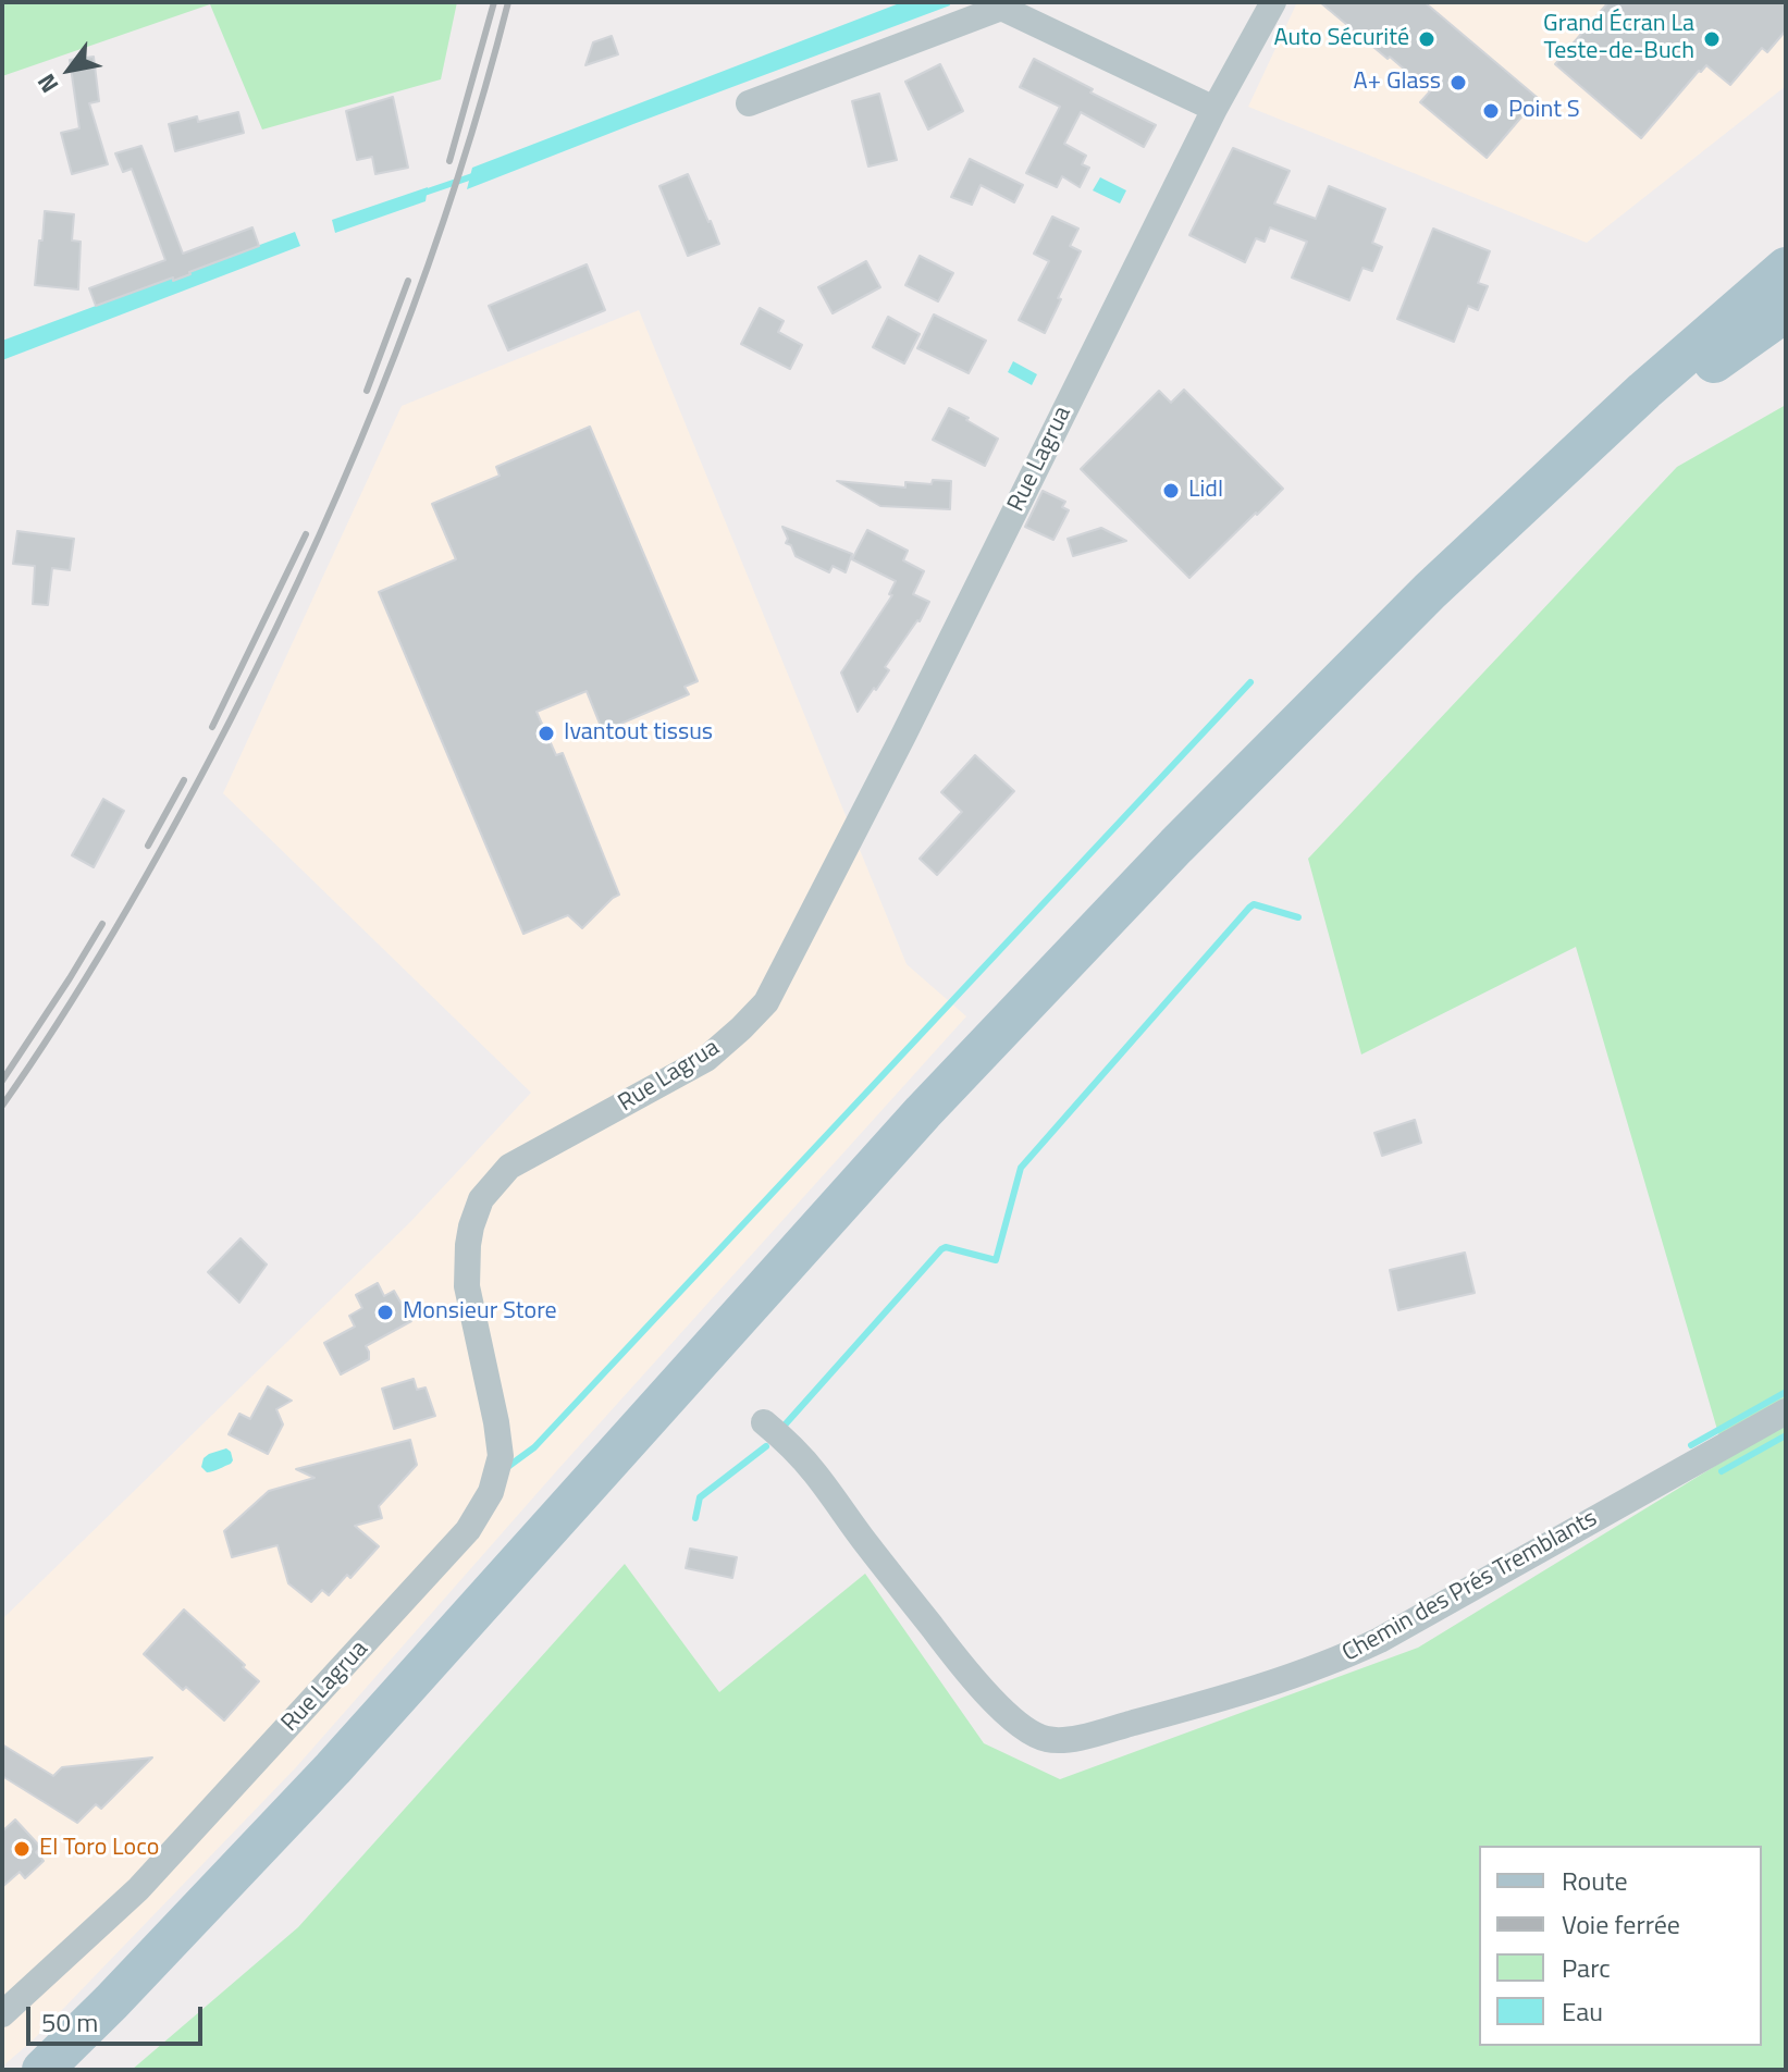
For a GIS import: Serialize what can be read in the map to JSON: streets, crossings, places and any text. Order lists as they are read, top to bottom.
{
  "streets": {
    "street": ["Rue Lagrua", "Chemin des Prés Tremblants"]
  },
  "places": [
    "Auto Sécurité",
    "Grand Écran La Teste-de-Buch",
    "A+ Glass",
    "Point S",
    "Lidl",
    "Ivantout tissus",
    "Monsieur Store",
    "El Toro Loco"
  ],
  "legend": [
    "Route",
    "Voie ferrée",
    "Parc",
    "Eau"
  ],
  "scale_bar": "50 m",
  "north": "bottom left"
}
